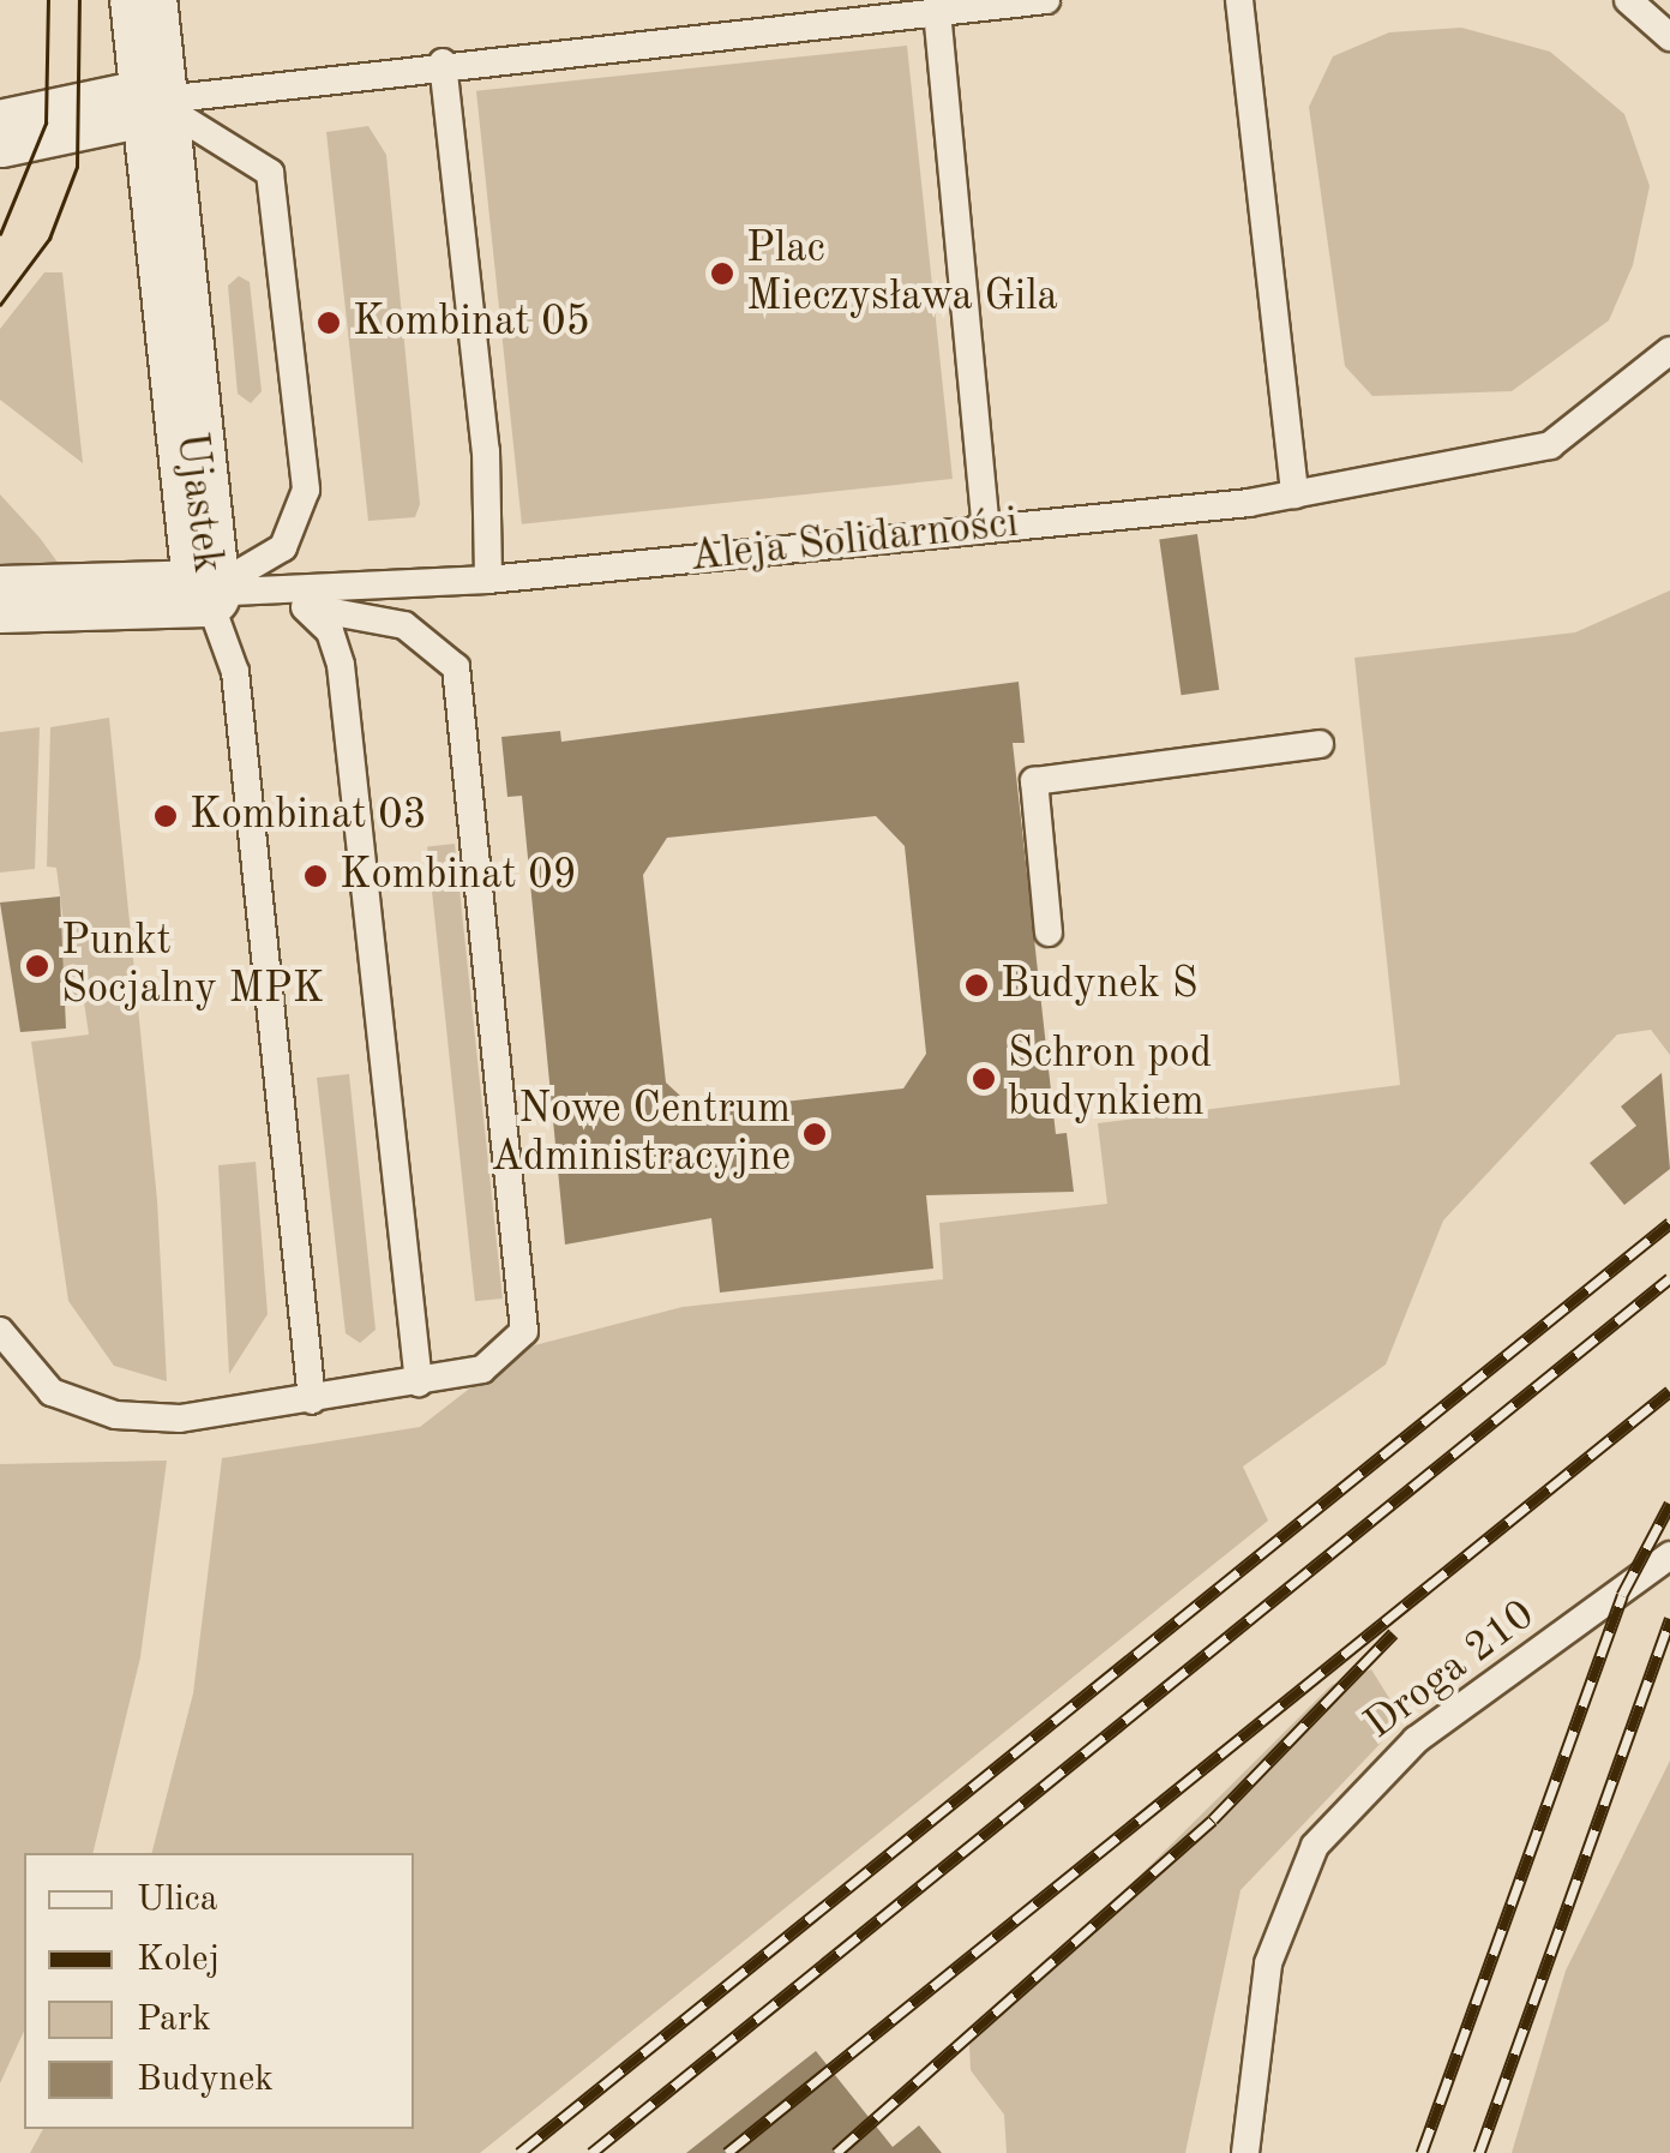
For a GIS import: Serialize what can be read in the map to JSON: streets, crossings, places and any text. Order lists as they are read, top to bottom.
{
  "streets": {
    "street": ["Ujastek", "Aleja Solidarności"],
    "lane": ["Droga 210"]
  },
  "crossings": [
    ["Ujastek", "Aleja Solidarności"]
  ],
  "places": [
    "Plac Mieczysława Gila",
    "Kombinat 05",
    "Kombinat 03",
    "Kombinat 09",
    "Punkt Socjalny MPK",
    "Budynek S",
    "Schron pod budynkiem",
    "Nowe Centrum Administracyjne"
  ],
  "legend": [
    "Ulica",
    "Kolej",
    "Park",
    "Budynek"
  ]
}
